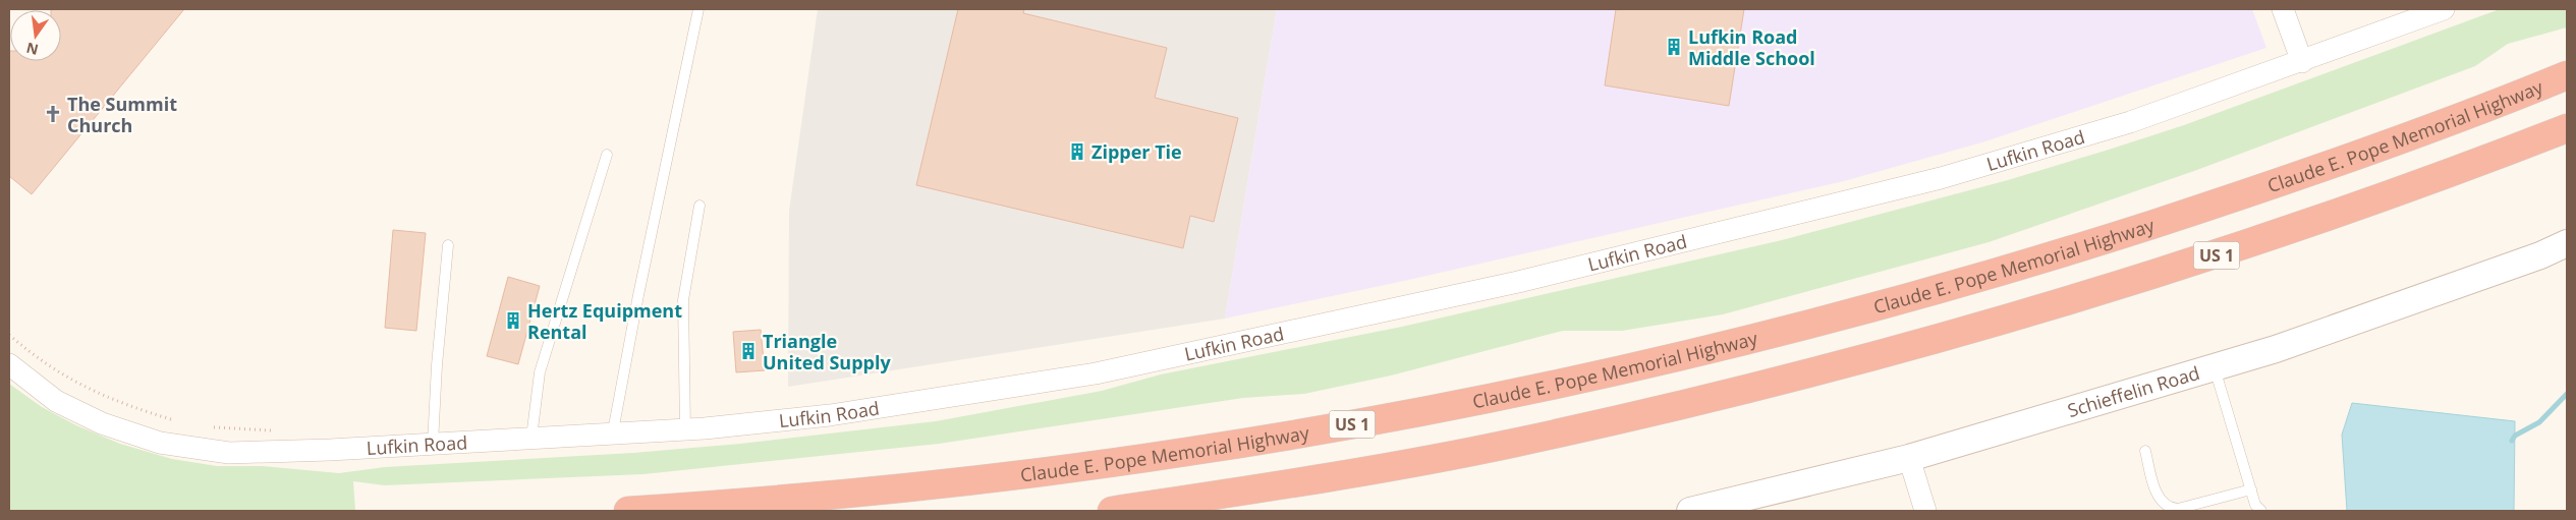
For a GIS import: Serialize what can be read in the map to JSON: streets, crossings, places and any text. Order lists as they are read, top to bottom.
{
  "streets": {
    "highway": ["Claude E. Pope Memorial Highway", "US 1"],
    "street": ["Lufkin Road", "Schieffelin Road"]
  },
  "places": {
    "building": [
      "Lufkin Road Middle School",
      "Zipper Tie",
      "Hertz Equipment Rental",
      "Triangle United Supply"
    ],
    "church": ["The Summit Church"]
  },
  "north": "bottom"
}
